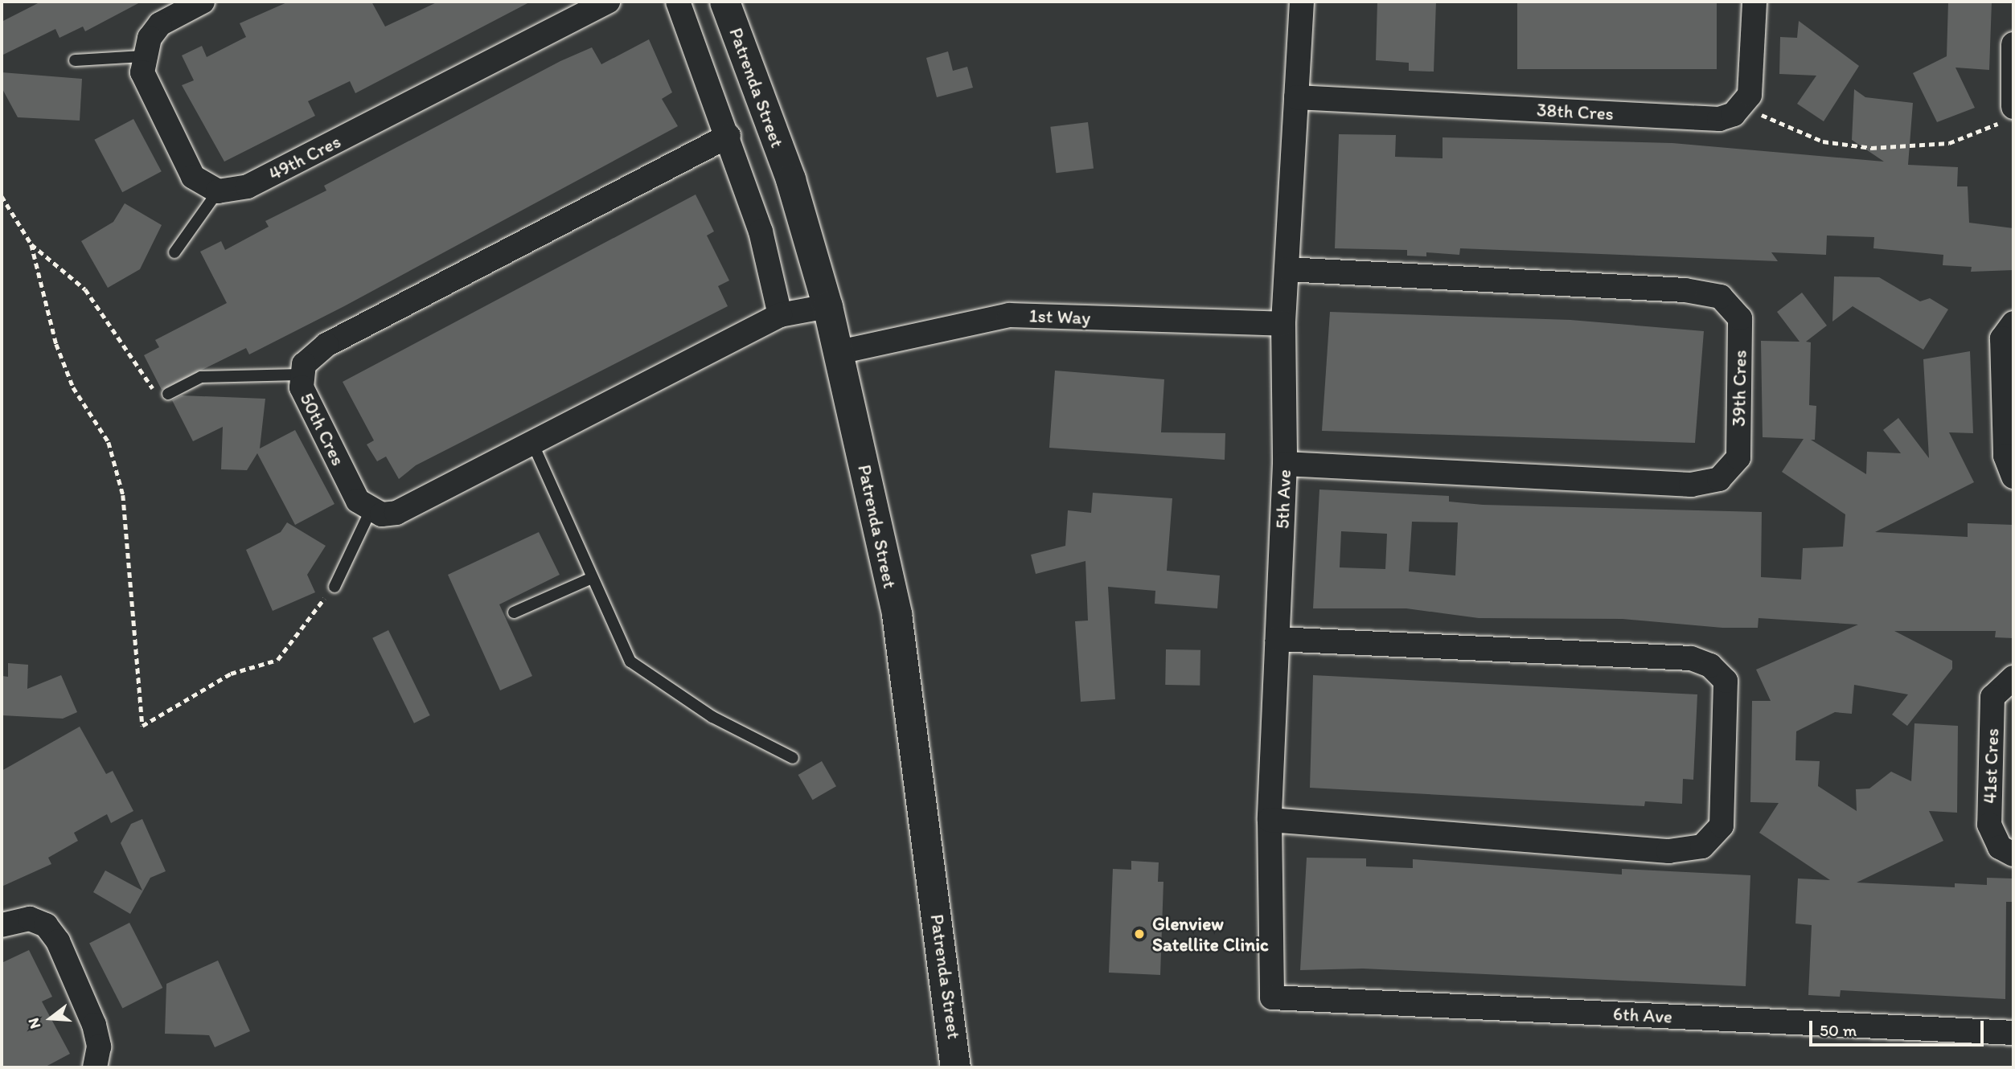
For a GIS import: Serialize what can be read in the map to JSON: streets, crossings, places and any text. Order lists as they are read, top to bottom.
{
  "streets": {
    "street": [
      "Patrenda Street",
      "38th Cres",
      "49th Cres",
      "1st Way",
      "39th Cres",
      "50th Cres",
      "5th Ave",
      "41st Cres",
      "6th Ave"
    ]
  },
  "crossings": [
    ["Patrenda Street", "1st Way"],
    ["38th Cres", "5th Ave"],
    ["1st Way", "5th Ave"],
    ["39th Cres", "5th Ave"],
    ["5th Ave", "6th Ave"]
  ],
  "places": ["Glenview Satellite Clinic"],
  "scale_bar": "50 m",
  "north": "left"
}
